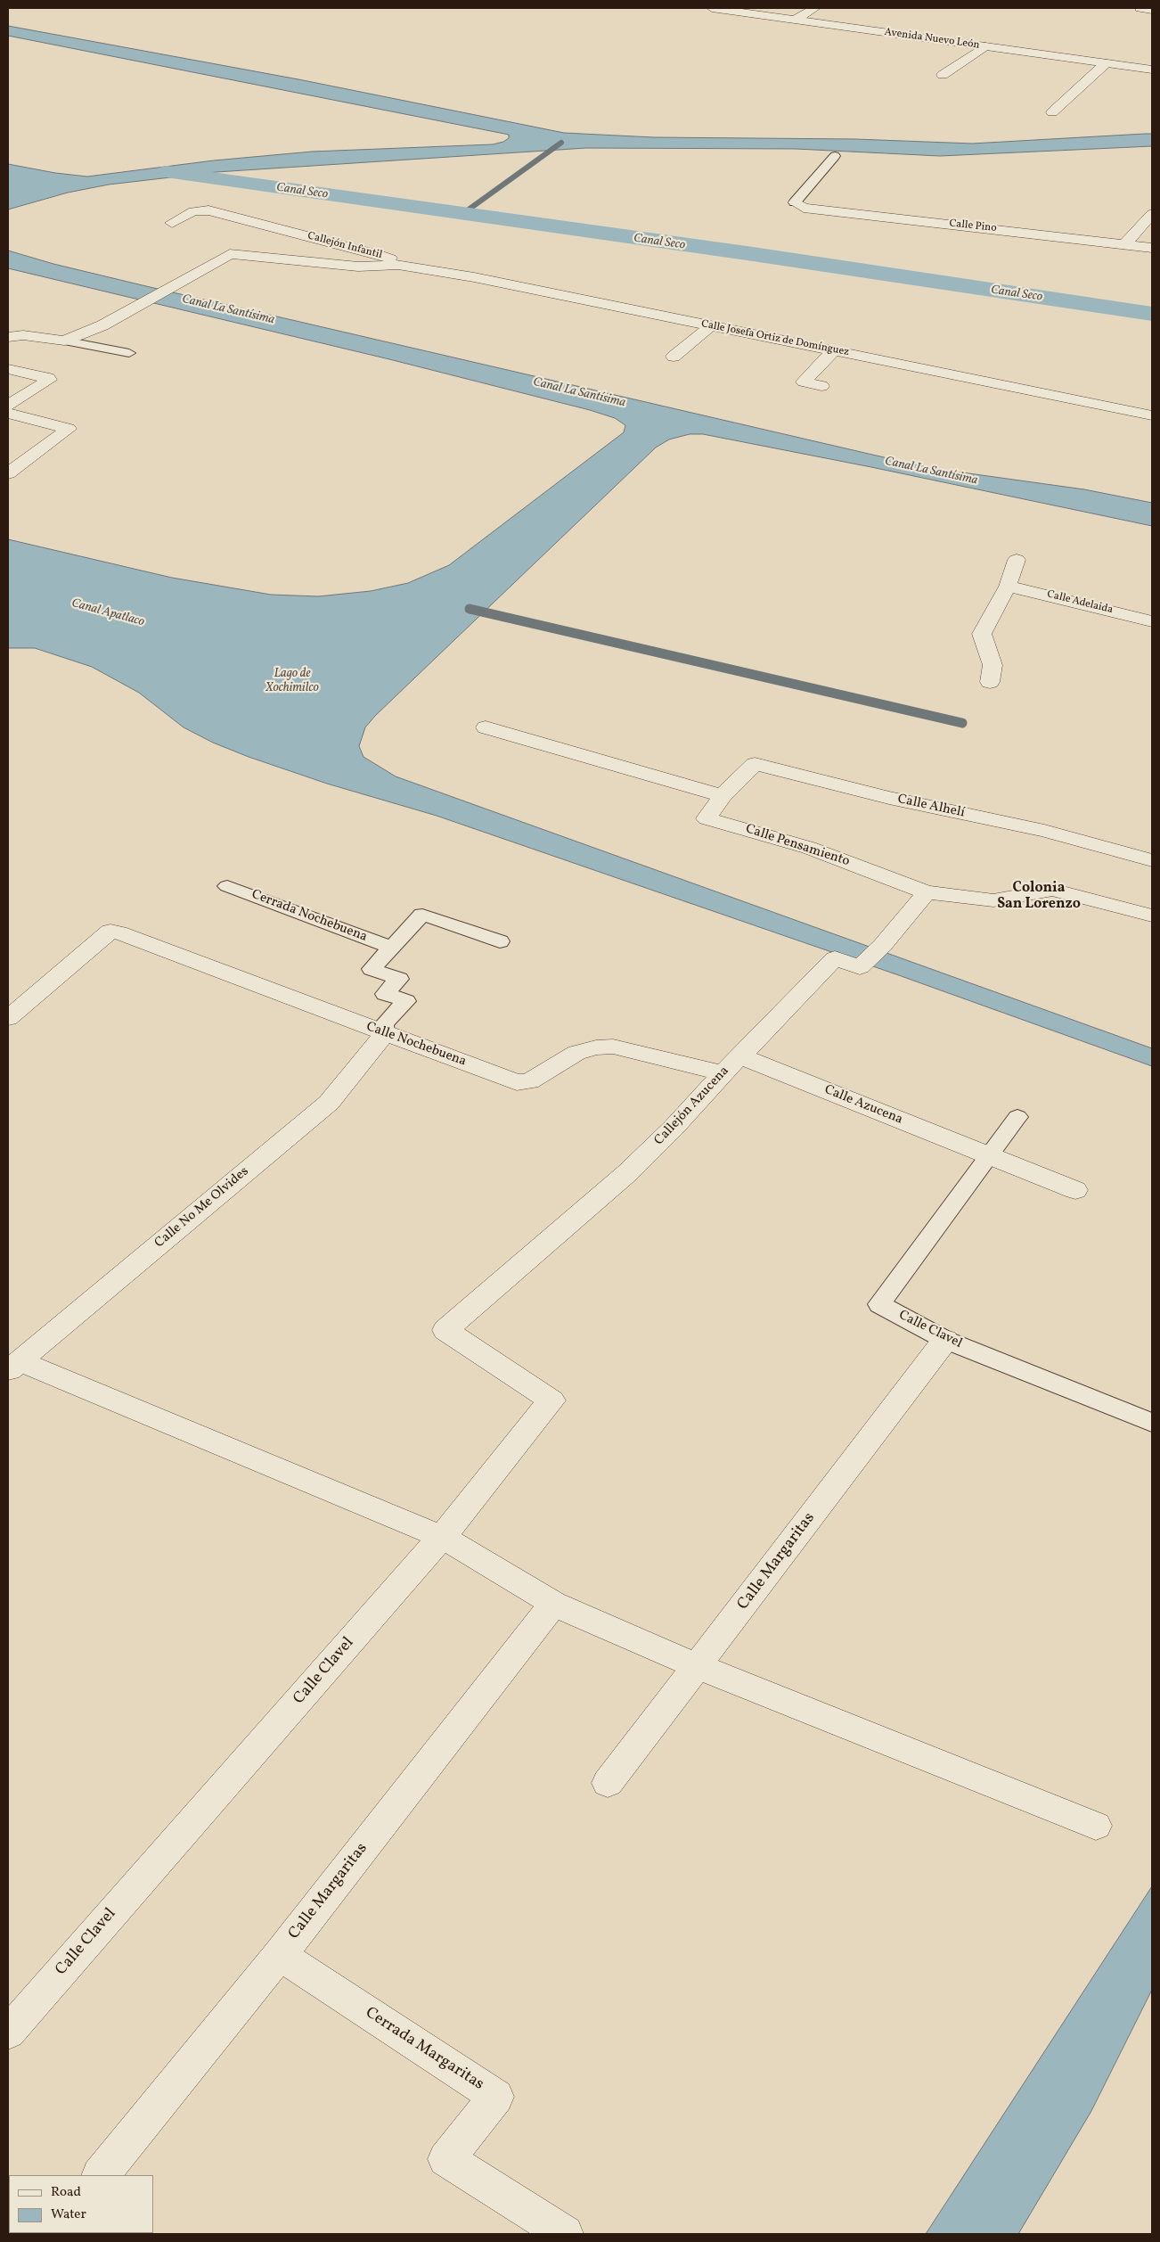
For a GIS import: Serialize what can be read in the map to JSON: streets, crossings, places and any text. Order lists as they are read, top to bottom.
{
  "streets": {
    "street": [
      "Avenida Nuevo León",
      "Calle Pino",
      "Callejón Infantil",
      "Calle Josefa Ortiz de Domínguez",
      "Calle Adelaida",
      "Calle Alhelí",
      "Calle Pensamiento",
      "Calle Nochebuena",
      "Calle Azucena",
      "Callejón Azucena",
      "Calle No Me Olvides",
      "Calle Clavel",
      "Calle Margaritas",
      "Cerrada Margaritas"
    ],
    "lane": ["Cerrada Nochebuena"]
  },
  "crossings": [
    ["Callejón Infantil", "Calle Josefa Ortiz de Domínguez"],
    ["Calle Alhelí", "Calle Pensamiento"],
    ["Calle Pensamiento", "Callejón Azucena"],
    ["Calle Nochebuena", "Callejón Azucena"],
    ["Calle Nochebuena", "Calle No Me Olvides"],
    ["Calle Azucena", "Callejón Azucena"],
    ["Calle Azucena", "Calle Clavel"],
    ["Callejón Azucena", "Calle Clavel"],
    ["Calle Clavel", "Calle Margaritas"],
    ["Calle Margaritas", "Cerrada Margaritas"]
  ],
  "districts": ["Colonia San Lorenzo"],
  "water": [
    "Canal Seco",
    "Canal La Santísima",
    "Canal Apatlaco",
    "Lago de Xochimilco"
  ],
  "legend": ["Road", "Water"]
}
